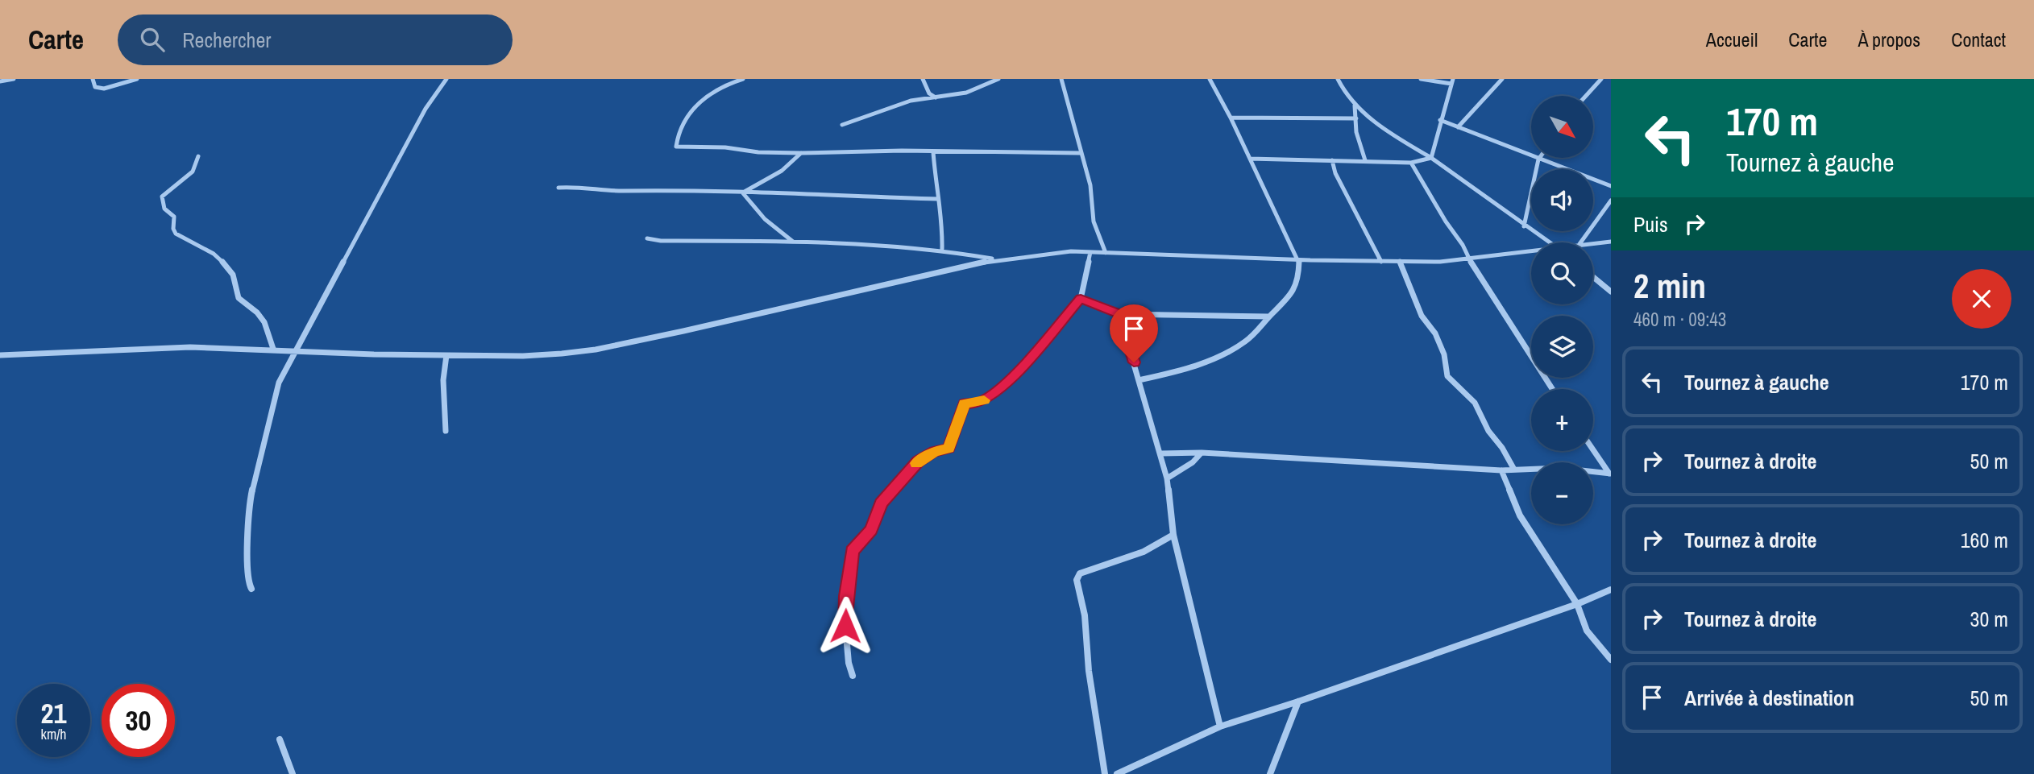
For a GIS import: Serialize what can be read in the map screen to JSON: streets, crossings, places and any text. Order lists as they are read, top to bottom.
{
  "north": "bottom right",
  "page": {
    "header": "Carte",
    "search": "Rechercher",
    "nav": [
      "Accueil",
      "Carte",
      "À propos",
      "Contact"
    ],
    "turn": ["170 m", "Tournez à gauche"],
    "map_buttons": ["+", "−"],
    "then": "Puis",
    "heading": ["2 min", "460 m · 09:43"],
    "list": [
      {
        "name": "Tournez à gauche",
        "value": "170 m"
      },
      {
        "name": "Tournez à droite",
        "value": "50 m"
      },
      {
        "name": "Tournez à droite",
        "value": "160 m"
      },
      {
        "name": "Tournez à droite",
        "value": "30 m"
      },
      {
        "name": "Arrivée à destination",
        "value": "50 m"
      }
    ],
    "speed": "21 km/h",
    "limit": "30"
  }
}
